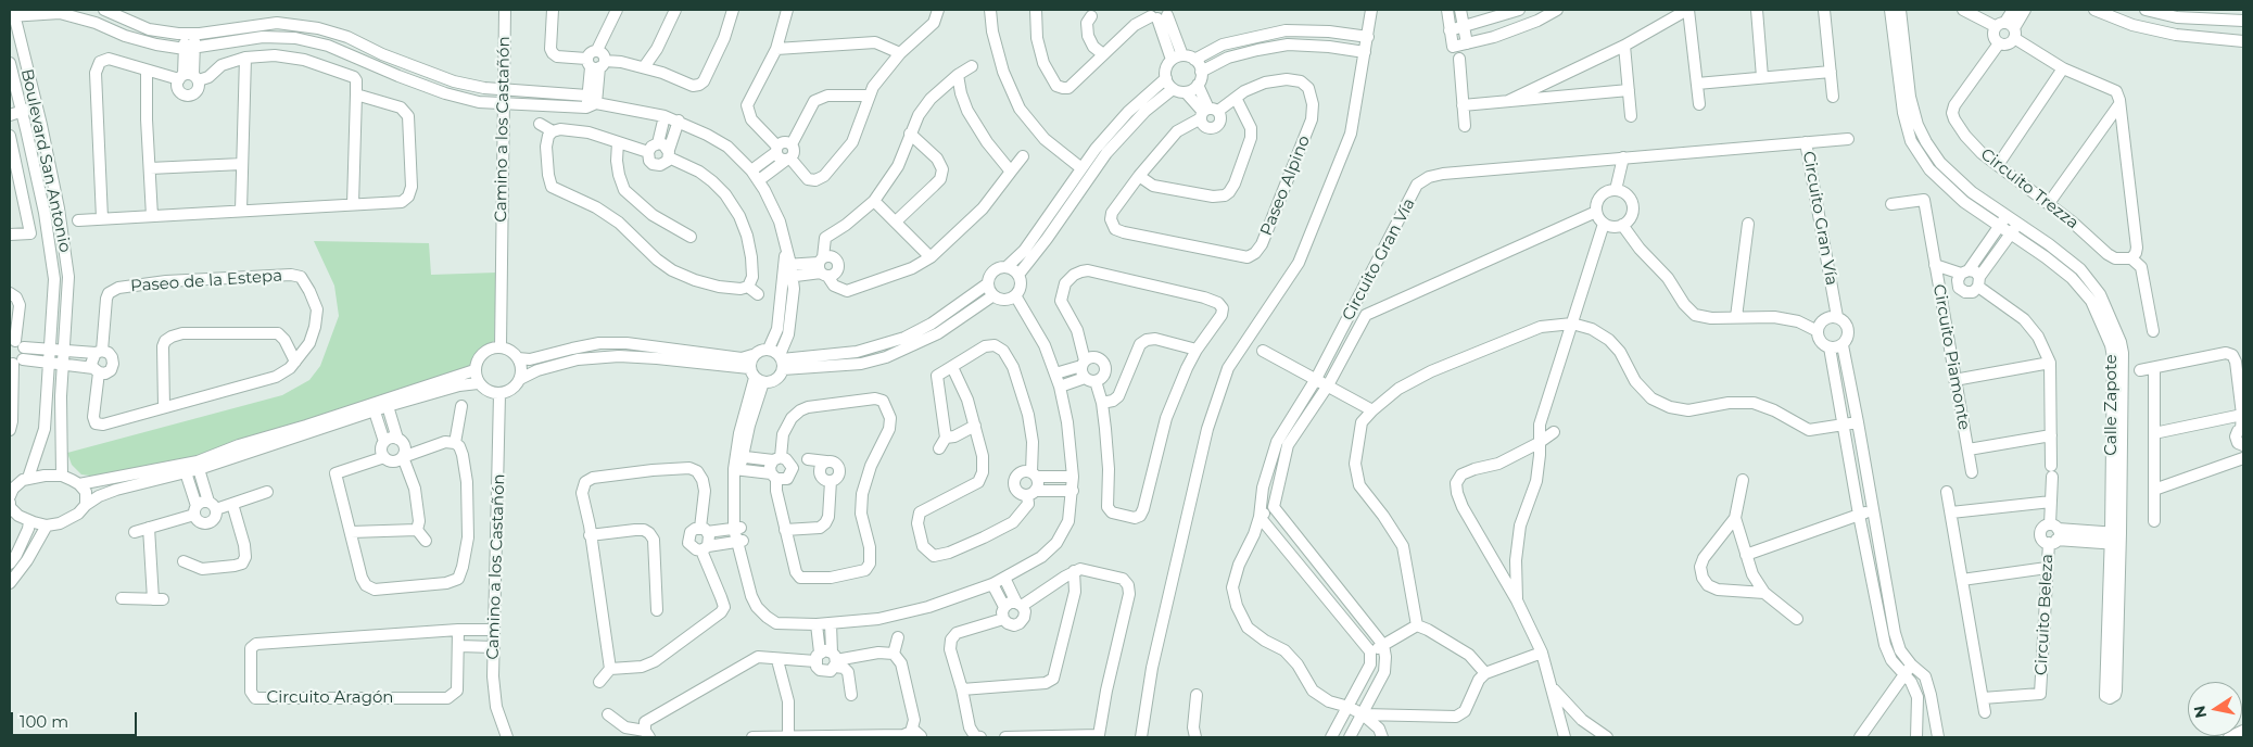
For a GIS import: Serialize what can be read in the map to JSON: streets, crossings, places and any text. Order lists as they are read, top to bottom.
{
  "streets": {
    "street": [
      "Camino a los Castañón",
      "Boulevard San Antonio",
      "Paseo Alpino",
      "Circuito Trezza",
      "Circuito Gran Vía",
      "Paseo de la Estepa",
      "Circuito Piamonte",
      "Calle Zapote",
      "Circuito Beleza",
      "Circuito Aragón"
    ]
  },
  "crossings": [
    ["Camino a los Castañón", "Circuito Aragón"],
    ["Circuito Piamonte", "Calle Zapote"],
    ["Circuito Piamonte", "Circuito Beleza"]
  ],
  "scale_bar": "100 m",
  "north": "left"
}
